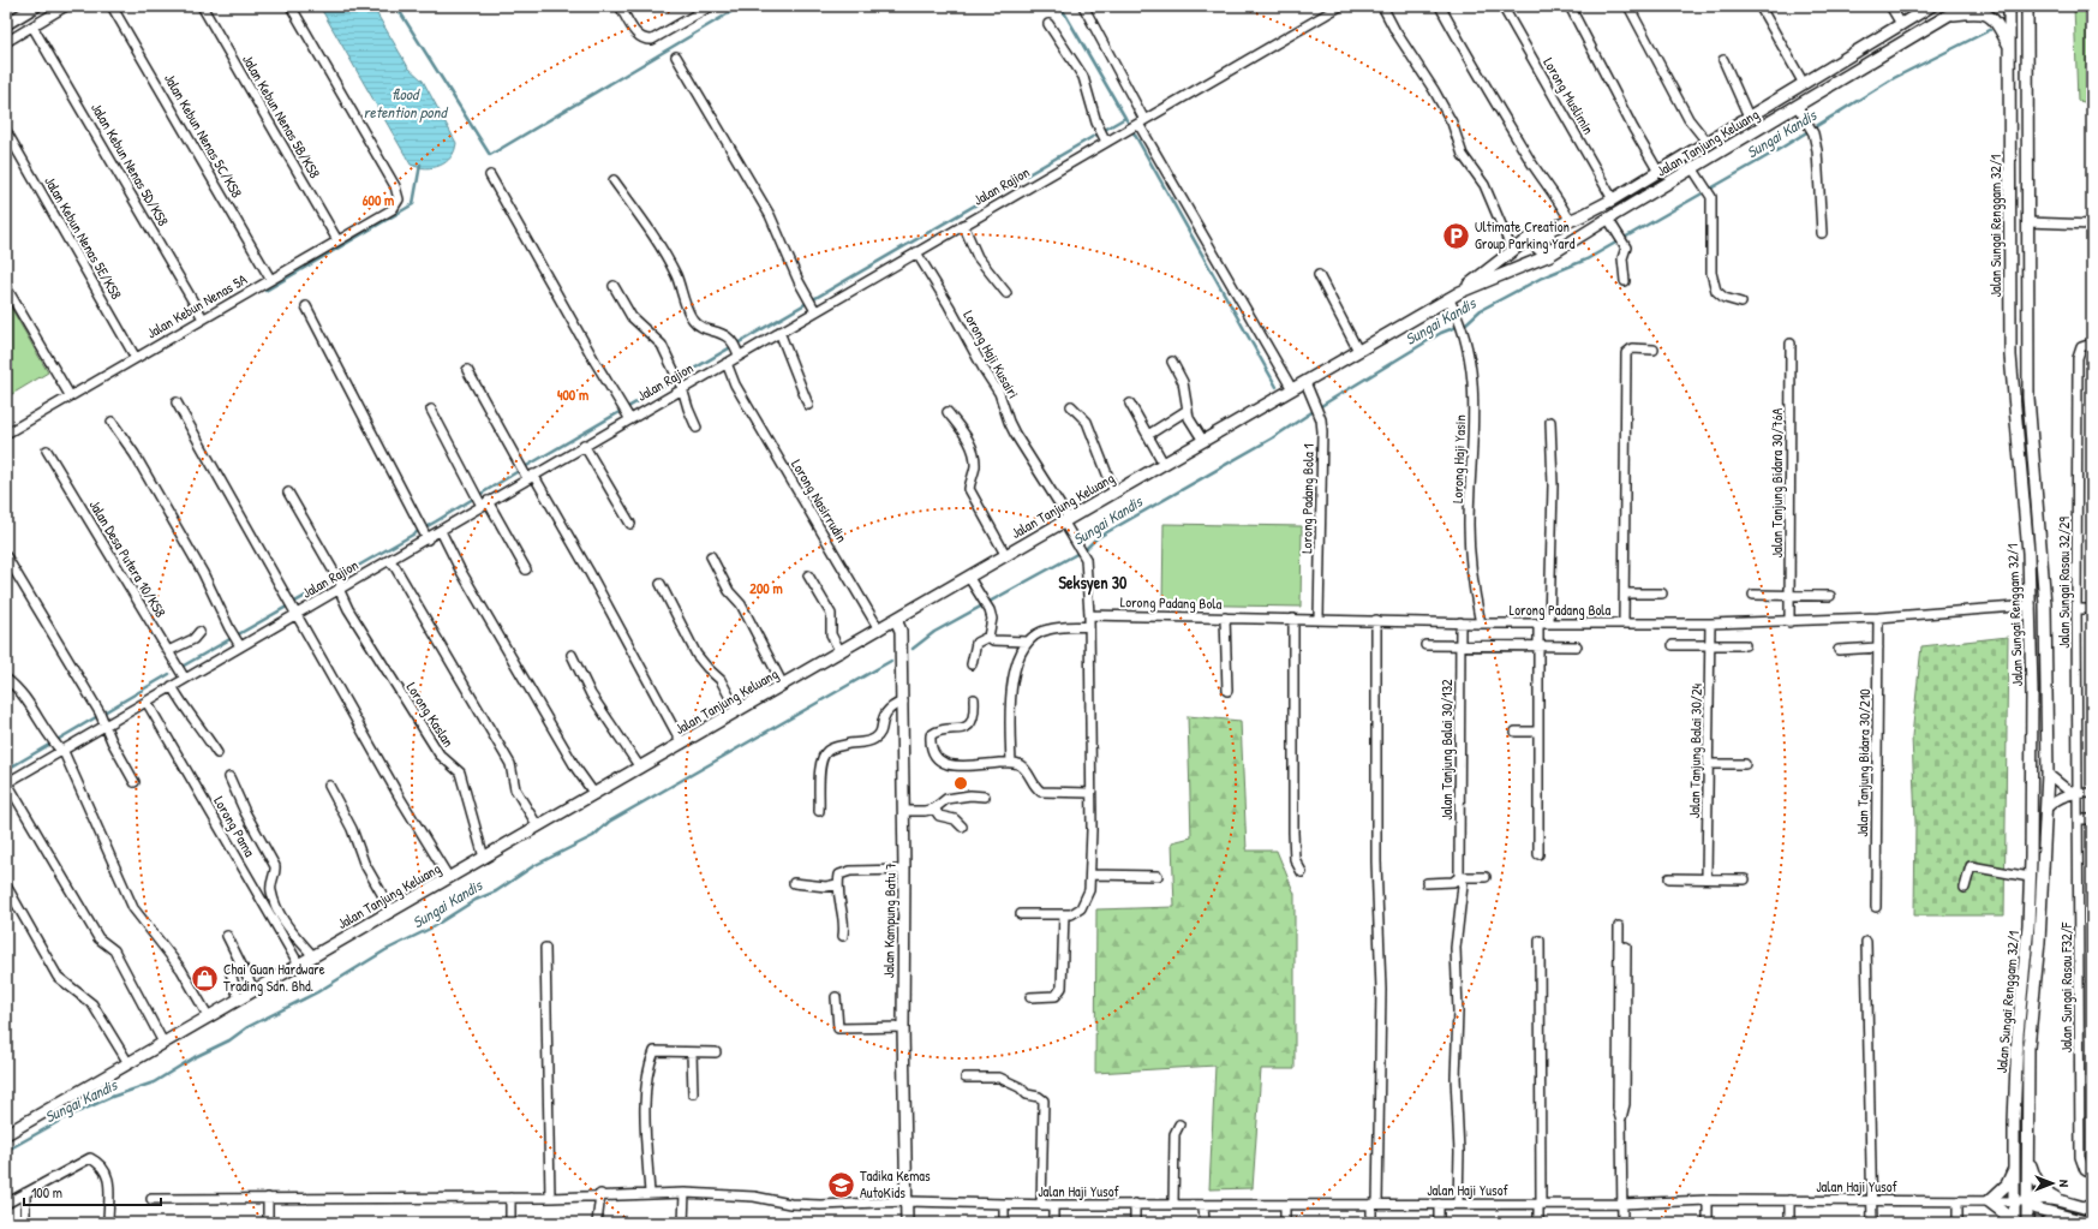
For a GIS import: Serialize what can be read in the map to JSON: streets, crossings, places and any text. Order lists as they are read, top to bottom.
{
  "streets": {
    "main road": ["Jalan Tanjung Keluang", "Jalan Sungai Renggam 32/1", "Jalan Kampung Batu 7"],
    "street": [
      "Lorong Muslimin",
      "Jalan Kebun Nenas 5B/KS8",
      "Jalan Kebun Nenas 5C/KS8",
      "Jalan Kebun Nenas 5D/KS8",
      "Jalan Rajion",
      "Jalan Kebun Nenas 5E/KS8",
      "Jalan Kebun Nenas 5A",
      "Lorong Haji Kusairi",
      "Lorong Haji Yasin",
      "Jalan Tanjung Bidara 30/76A",
      "Lorong Padang Bola 1",
      "Lorong Nasirrudin",
      "Jalan Desa Putera 10/KS8",
      "Jalan Sungai Rasau 32/29",
      "Lorong Padang Bola",
      "Lorong Kaslan",
      "Jalan Tanjung Balai 30/132",
      "Jalan Tanjung Balai 30/24",
      "Jalan Tanjung Bidara 30/210",
      "Lorong Pama",
      "Jalan Sungai Rasau F32/F",
      "Jalan Haji Yusof"
    ]
  },
  "crossings": [
    ["Lorong Muslimin", "Jalan Tanjung Keluang"],
    ["Jalan Kebun Nenas 5B/KS8", "Jalan Kebun Nenas 5A"],
    ["Jalan Kebun Nenas 5C/KS8", "Jalan Kebun Nenas 5A"],
    ["Jalan Tanjung Keluang", "Lorong Haji Kusairi"],
    ["Jalan Tanjung Keluang", "Lorong Haji Yasin"],
    ["Jalan Tanjung Keluang", "Lorong Padang Bola 1"],
    ["Jalan Tanjung Keluang", "Lorong Nasirrudin"],
    ["Jalan Tanjung Keluang", "Lorong Kaslan"],
    ["Jalan Tanjung Keluang", "Lorong Pama"],
    ["Jalan Tanjung Keluang", "Jalan Kampung Batu 7"],
    ["Jalan Kebun Nenas 5D/KS8", "Jalan Kebun Nenas 5A"],
    ["Jalan Rajion", "Lorong Haji Kusairi"],
    ["Jalan Rajion", "Lorong Nasirrudin"],
    ["Jalan Rajion", "Jalan Desa Putera 10/KS8"],
    ["Jalan Rajion", "Lorong Kaslan"],
    ["Jalan Rajion", "Lorong Pama"],
    ["Jalan Sungai Renggam 32/1", "Lorong Padang Bola"],
    ["Jalan Sungai Renggam 32/1", "Jalan Haji Yusof"],
    ["Jalan Kebun Nenas 5E/KS8", "Jalan Kebun Nenas 5A"],
    ["Lorong Haji Kusairi", "Lorong Padang Bola"],
    ["Lorong Haji Yasin", "Lorong Padang Bola"],
    ["Jalan Tanjung Bidara 30/76A", "Lorong Padang Bola"],
    ["Lorong Padang Bola 1", "Lorong Padang Bola"],
    ["Jalan Sungai Rasau 32/29", "Jalan Sungai Rasau F32/F"],
    ["Lorong Padang Bola", "Jalan Tanjung Balai 30/132"],
    ["Lorong Padang Bola", "Jalan Tanjung Balai 30/24"],
    ["Lorong Padang Bola", "Jalan Tanjung Bidara 30/210"],
    ["Jalan Tanjung Balai 30/132", "Jalan Haji Yusof"],
    ["Jalan Kampung Batu 7", "Jalan Haji Yusof"]
  ],
  "districts": ["Seksyen 30"],
  "water": ["flood retention pond", "Sungai Kandis"],
  "places": {
    "parking": ["Ultimate Creation Group Parking Yard"],
    "shop": ["Chai Guan Hardware Trading Sdn. Bhd."],
    "school or university": ["Tadika Kemas AutoKids"]
  },
  "scale_bar": "100 m",
  "north": "right",
  "rings": ["600 m", "400 m", "200 m"]
}
